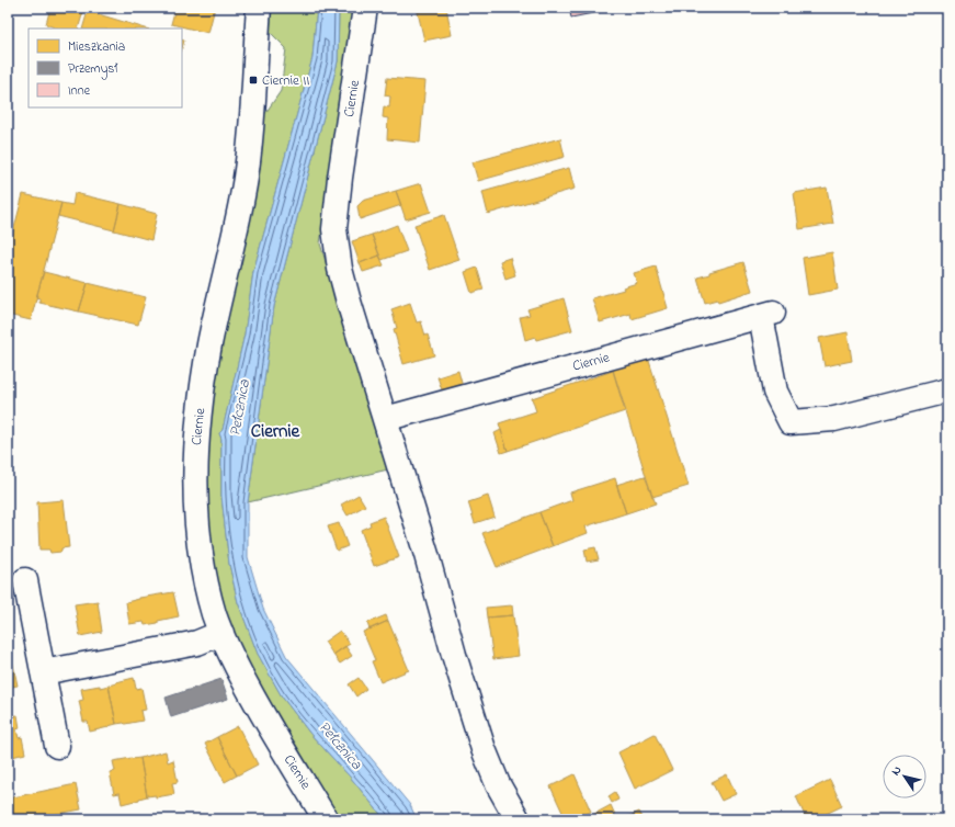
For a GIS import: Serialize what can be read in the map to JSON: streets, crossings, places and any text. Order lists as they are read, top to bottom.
{
  "streets": {
    "street": ["Ciernie"]
  },
  "districts": ["Ciernie"],
  "water": ["Pełcznica"],
  "places": {
    "transit": ["Ciernie II"]
  },
  "legend": ["Mieszkania", "Przemysł", "Inne"],
  "north": "top left"
}
